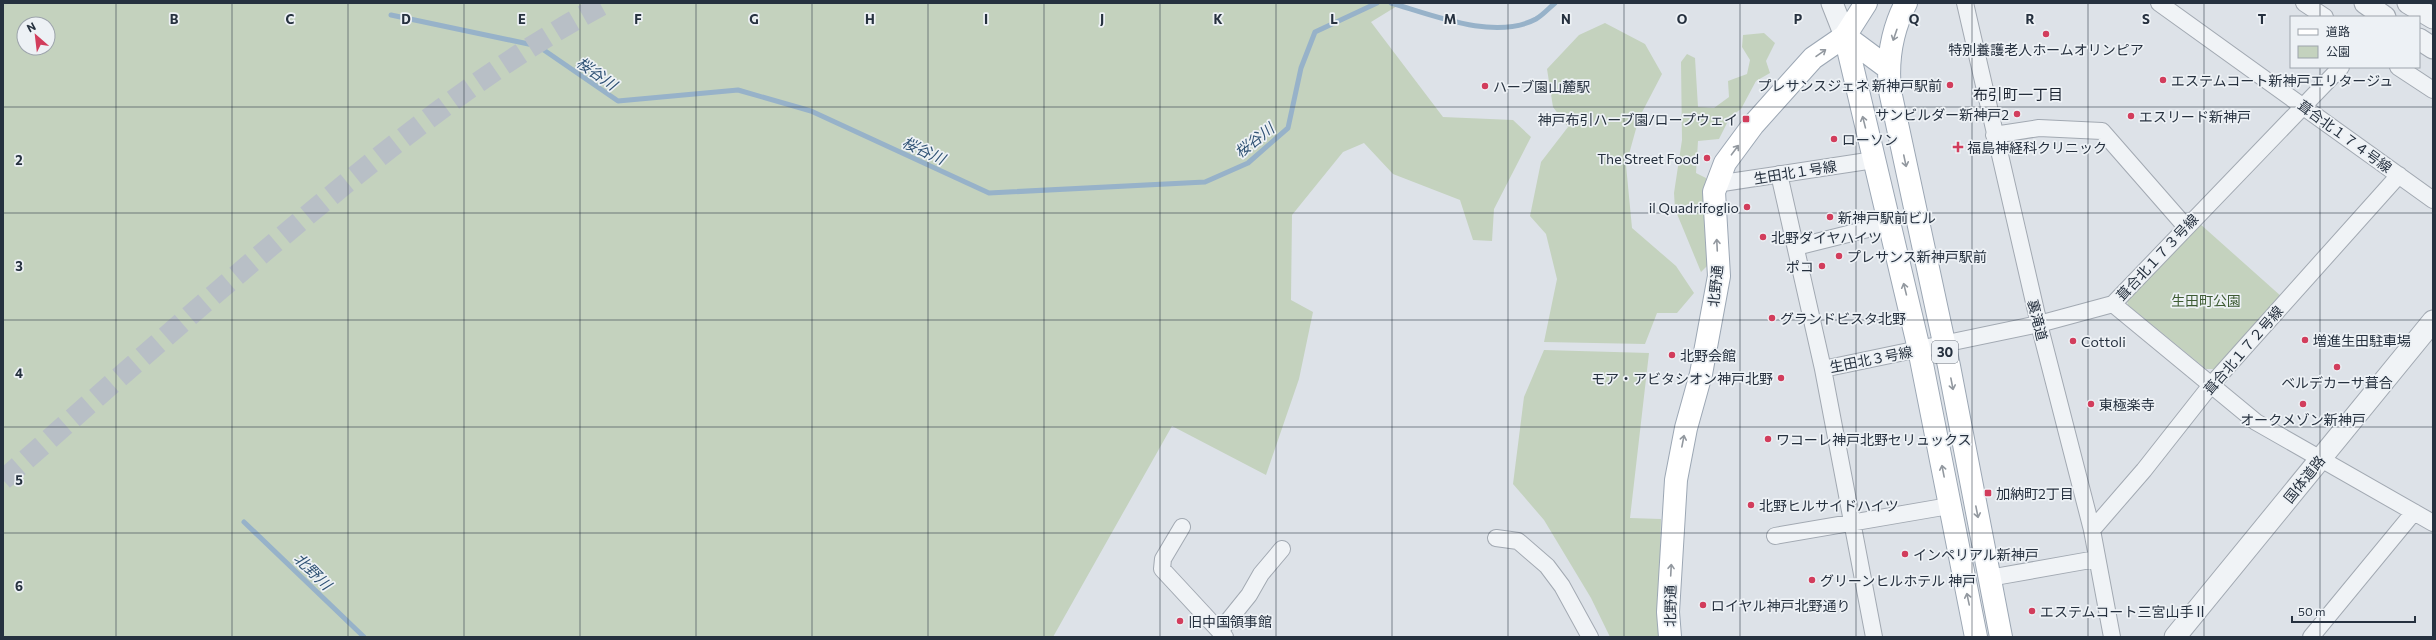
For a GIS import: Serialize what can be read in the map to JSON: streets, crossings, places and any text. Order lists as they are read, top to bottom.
{
  "streets": {
    "main road": ["北野通", "30"],
    "street": [
      "葺合北１７４号線",
      "生田北１号線",
      "葺合北１７３号線",
      "裏滝道",
      "葺合北１７２号線",
      "生田北３号線",
      "国体道路"
    ]
  },
  "crossings": [
    ["葺合北１７４号線", "葺合北１７３号線"],
    ["葺合北１７４号線", "葺合北１７２号線"],
    ["生田北１号線", "北野通"],
    ["生田北１号線", "30"],
    ["葺合北１７３号線", "裏滝道"],
    ["葺合北１７３号線", "30"],
    ["葺合北１７３号線", "生田北３号線"],
    ["北野通", "30"],
    ["裏滝道", "葺合北１７２号線"],
    ["30", "生田北３号線"]
  ],
  "one_way": ["北野通"],
  "districts": ["布引町一丁目"],
  "water": ["桜谷川", "北野川"],
  "parks": ["生田町公園"],
  "places": {
    "other": [
      "特別養護老人ホームオリンピア",
      "エステムコート新神戸エリタージュ",
      "プレサンスジェネ 新神戸駅前",
      "ハーブ園山麓駅",
      "サンビルダー新神戸2",
      "エスリード新神戸",
      "ローソン",
      "The Street Food",
      "il Quadrifoglio",
      "新神戸駅前ビル",
      "北野ダイヤハイツ",
      "プレサンス新神戸駅前",
      "ポコ",
      "グランドビスタ北野",
      "増進生田駐車場",
      "Cottoli",
      "北野会館",
      "ベルデカーサ葺合",
      "モア・アビタシオン神戸北野",
      "東極楽寺",
      "オークメゾン新神戸",
      "ワコーレ神戸北野セリュックス",
      "北野ヒルサイドハイツ",
      "インペリアル新神戸",
      "グリーンヒルホテル 神戸",
      "ロイヤル神戸北野通り",
      "エステムコート三宮山手Ⅱ",
      "旧中国領事館"
    ],
    "transit": ["神戸布引ハーブ園/ロープウェイ", "加納町2丁目"],
    "health": ["福島神経科クリニック"]
  },
  "legend": ["道路", "公園"],
  "scale_bar": "50 m",
  "north": "top left",
  "grid": {
    "columns": [
      "B",
      "C",
      "D",
      "E",
      "F",
      "G",
      "H",
      "I",
      "J",
      "K",
      "L",
      "M",
      "N",
      "O",
      "P",
      "Q",
      "R",
      "S",
      "T"
    ],
    "rows": [
      "2",
      "3",
      "4",
      "5",
      "6"
    ]
  }
}
